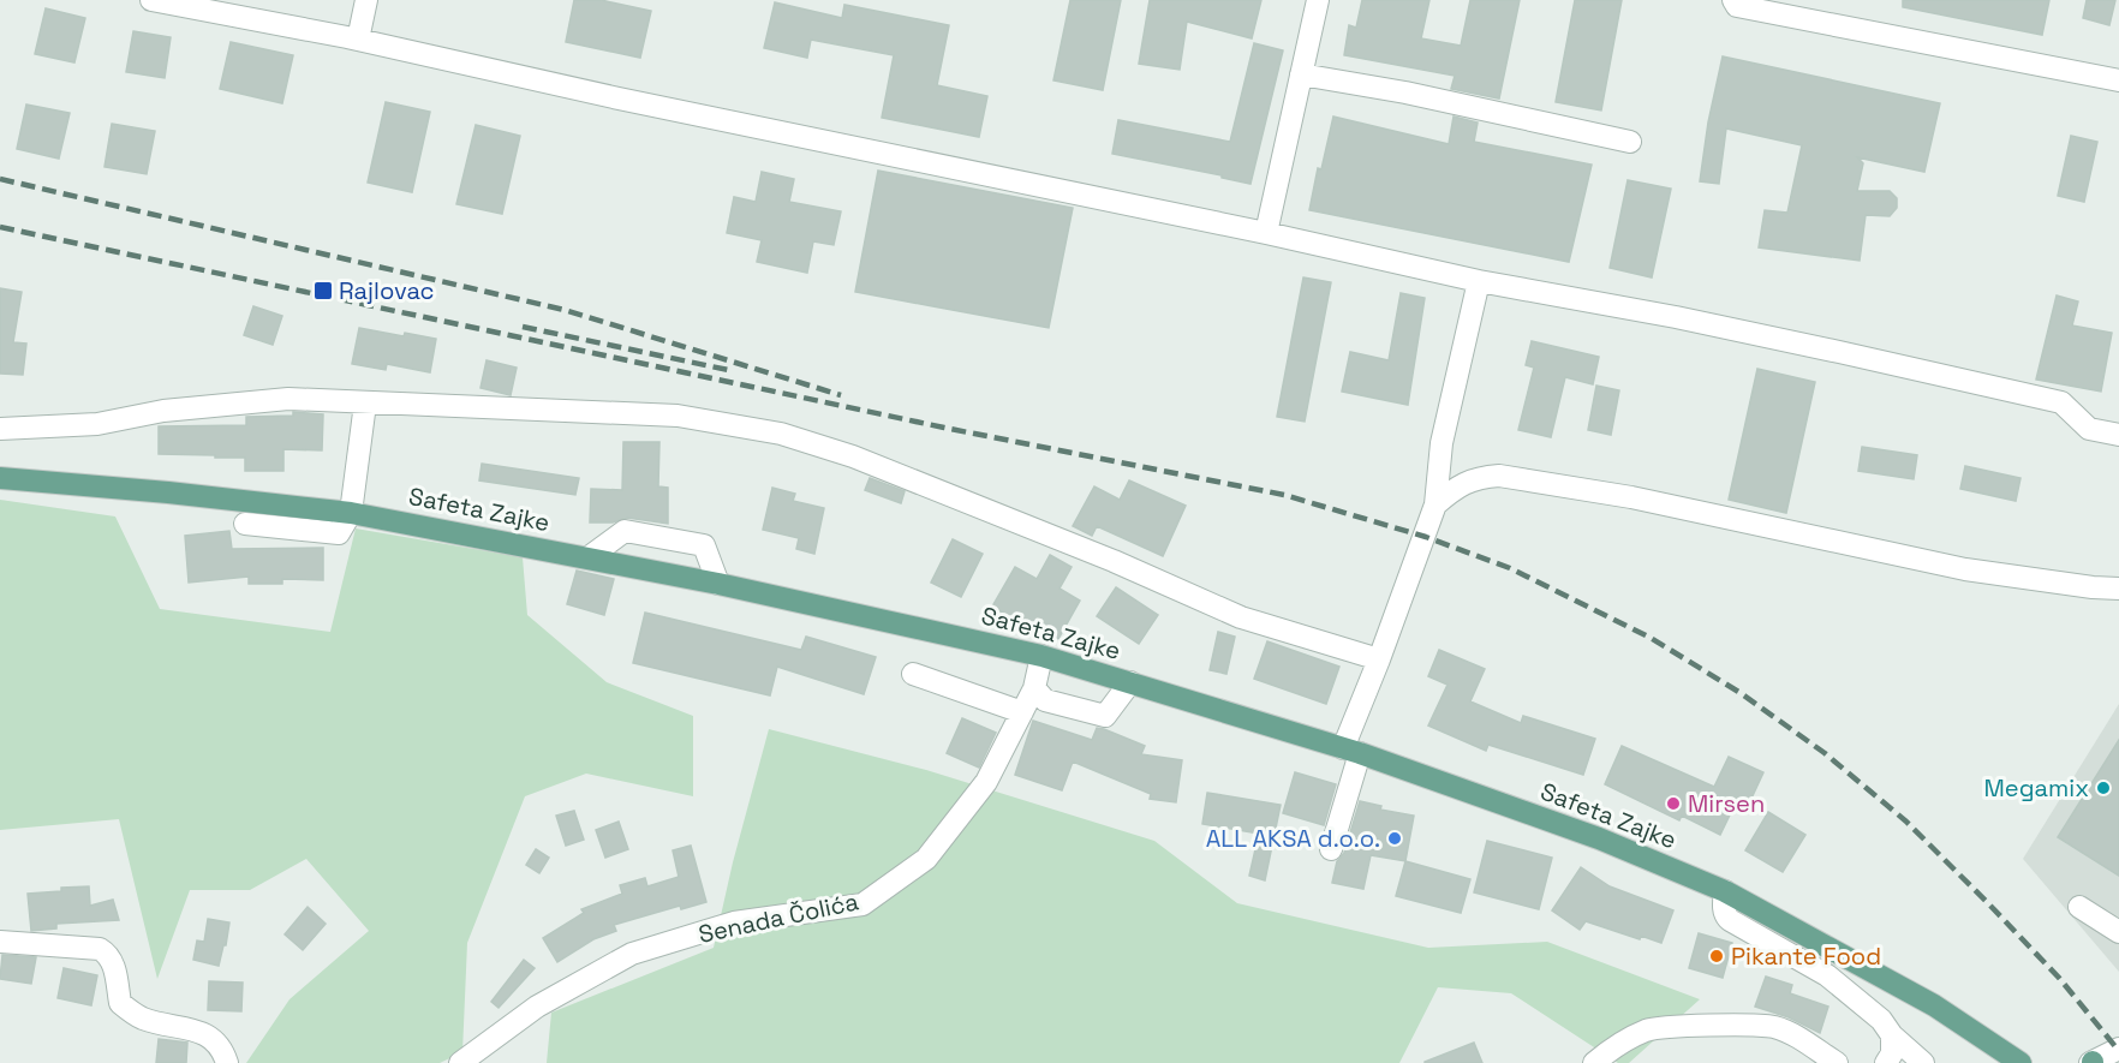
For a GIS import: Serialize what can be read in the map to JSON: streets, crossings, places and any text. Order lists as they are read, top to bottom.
{
  "streets": {
    "main road": ["Safeta Zajke"],
    "street": ["Senada Čolića"]
  },
  "crossings": [
    ["Safeta Zajke", "Senada Čolića"]
  ],
  "places": {
    "transit": ["Rajlovac"],
    "other": [
      "Megamix",
      "Mirsen",
      "ALL AKSA d.o.o.",
      "Pikante Food"
    ]
  }
}
